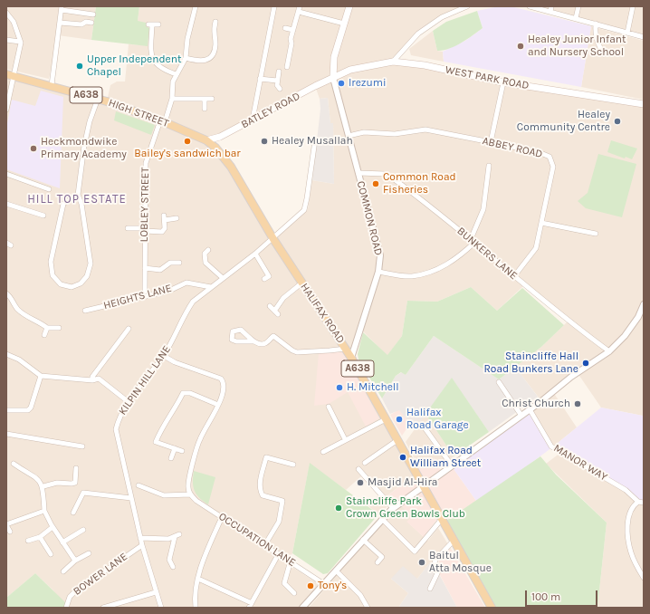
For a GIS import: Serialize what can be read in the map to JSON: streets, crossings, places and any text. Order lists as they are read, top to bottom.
{
  "streets": {
    "main road": [
      "WEST PARK ROAD",
      "A638",
      "BATLEY ROAD",
      "HIGH STREET",
      "HALIFAX ROAD"
    ],
    "street": [
      "ABBEY ROAD",
      "LOBLEY STREET",
      "COMMON ROAD",
      "BUNKERS LANE",
      "HEIGHTS LANE",
      "KILPIN HILL LANE",
      "MANOR WAY",
      "OCCUPATION LANE",
      "BOWER LANE"
    ]
  },
  "crossings": [
    ["WEST PARK ROAD", "BATLEY ROAD"],
    ["WEST PARK ROAD", "COMMON ROAD"],
    ["BATLEY ROAD", "HIGH STREET"],
    ["BATLEY ROAD", "COMMON ROAD"],
    ["BATLEY ROAD", "HALIFAX ROAD"],
    ["HIGH STREET", "LOBLEY STREET"],
    ["HIGH STREET", "HALIFAX ROAD"],
    ["ABBEY ROAD", "COMMON ROAD"],
    ["ABBEY ROAD", "BUNKERS LANE"],
    ["COMMON ROAD", "BUNKERS LANE"],
    ["COMMON ROAD", "HALIFAX ROAD"],
    ["HEIGHTS LANE", "KILPIN HILL LANE"],
    ["HALIFAX ROAD", "KILPIN HILL LANE"],
    ["KILPIN HILL LANE", "BOWER LANE"]
  ],
  "districts": ["HILL TOP ESTATE"],
  "places": [
    "Healey Junior Infant and Nursery School",
    "Upper Independent Chapel",
    "Irezumi",
    "Healey Community Centre",
    "Bailey's sandwich bar",
    "Healey Musallah",
    "Heckmondwike Primary Academy",
    "Common Road Fisheries",
    "Staincliffe Hall Road Bunkers Lane",
    "H. Mitchell",
    "Christ Church",
    "Halifax Road Garage",
    "Halifax Road William Street",
    "Masjid Al-Hira",
    "Staincliffe Park Crown Green Bowls Club",
    "Baitul Atta Mosque",
    "Tony's"
  ],
  "scale_bar": "100 m"
}
